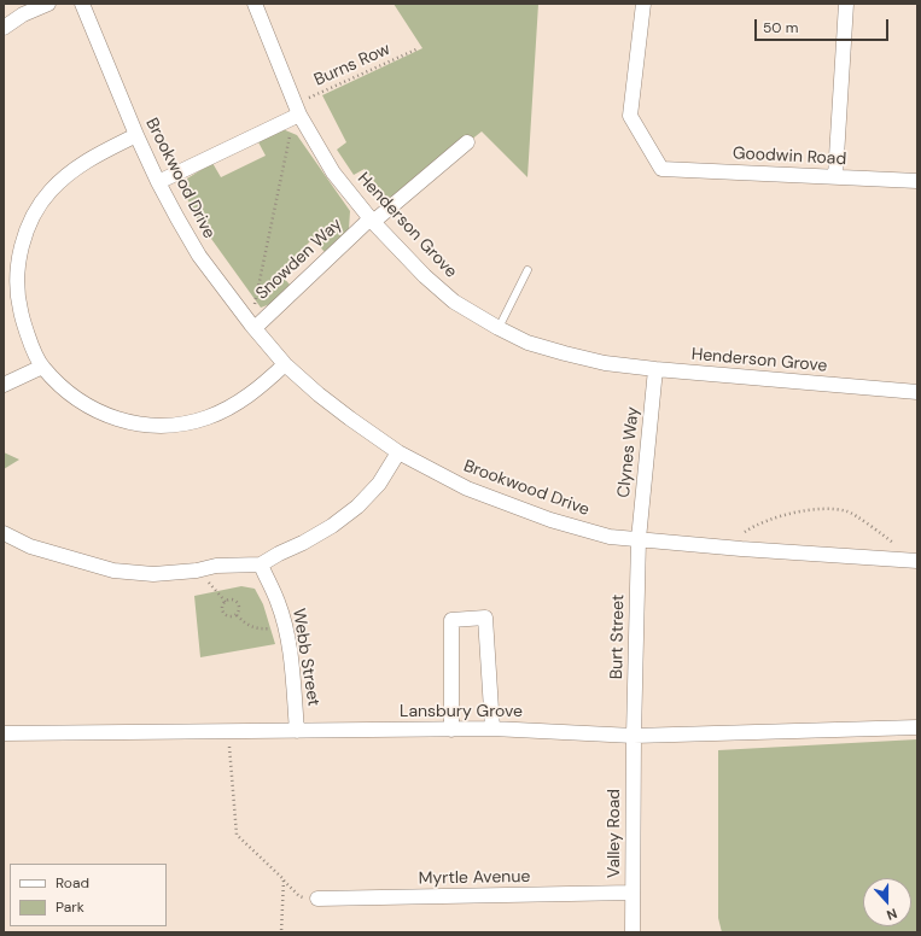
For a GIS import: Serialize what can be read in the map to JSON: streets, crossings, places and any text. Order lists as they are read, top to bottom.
{
  "streets": {
    "street": [
      "Goodwin Road",
      "Brookwood Drive",
      "Henderson Grove",
      "Snowden Way",
      "Clynes Way",
      "Burt Street",
      "Webb Street",
      "Lansbury Grove",
      "Valley Road",
      "Myrtle Avenue"
    ],
    "path": ["Burns Row"]
  },
  "crossings": [
    ["Burns Row", "Henderson Grove"],
    ["Brookwood Drive", "Snowden Way"],
    ["Brookwood Drive", "Clynes Way"],
    ["Brookwood Drive", "Burt Street"],
    ["Henderson Grove", "Snowden Way"],
    ["Henderson Grove", "Clynes Way"],
    ["Clynes Way", "Burt Street"],
    ["Burt Street", "Lansbury Grove"],
    ["Burt Street", "Valley Road"],
    ["Webb Street", "Lansbury Grove"],
    ["Lansbury Grove", "Valley Road"],
    ["Valley Road", "Myrtle Avenue"]
  ],
  "legend": ["Road", "Park"],
  "scale_bar": "50 m",
  "north": "bottom"
}
